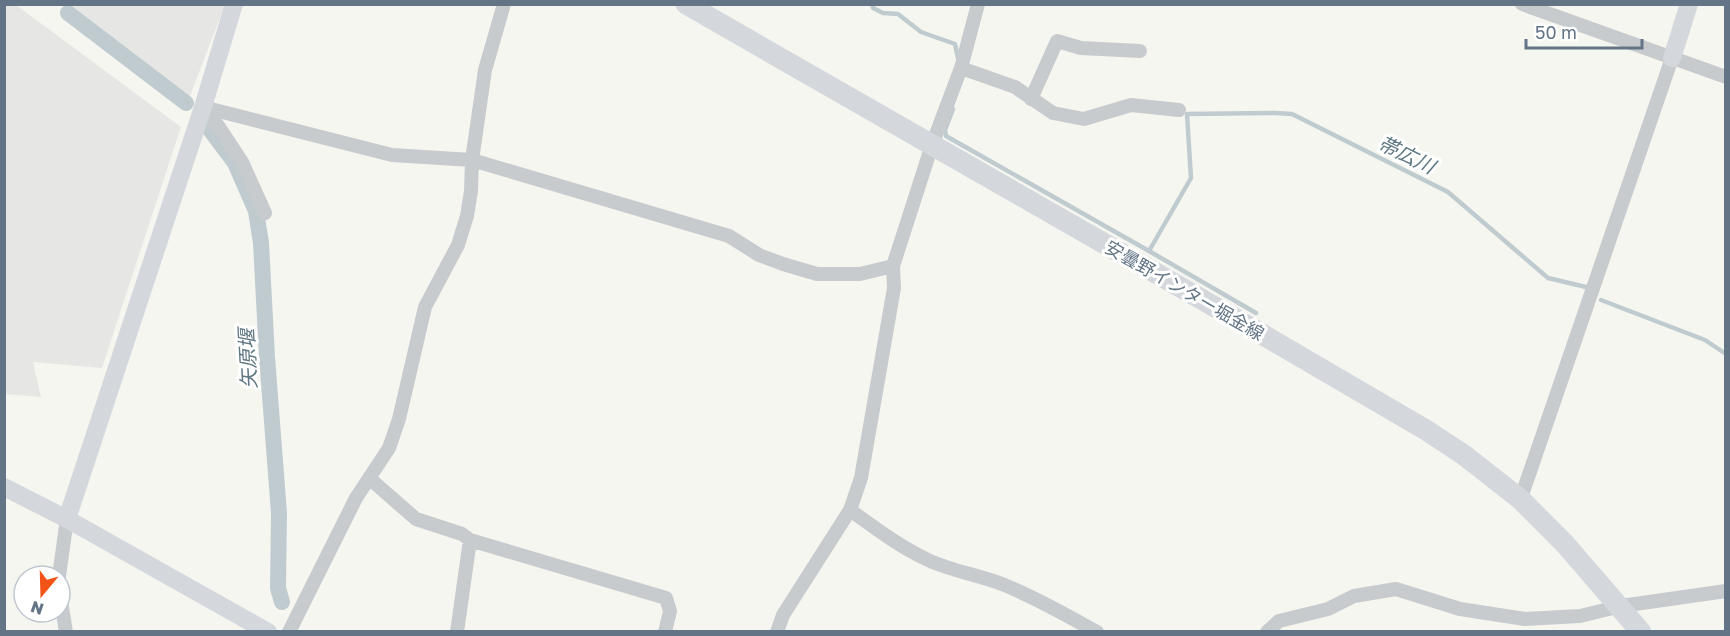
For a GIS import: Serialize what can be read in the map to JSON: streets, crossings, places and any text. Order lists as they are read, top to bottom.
{
  "streets": {
    "main road": ["安曇野インター堀金線"]
  },
  "water": ["帯広川", "矢原堰"],
  "scale_bar": "50 m",
  "north": "bottom"
}
